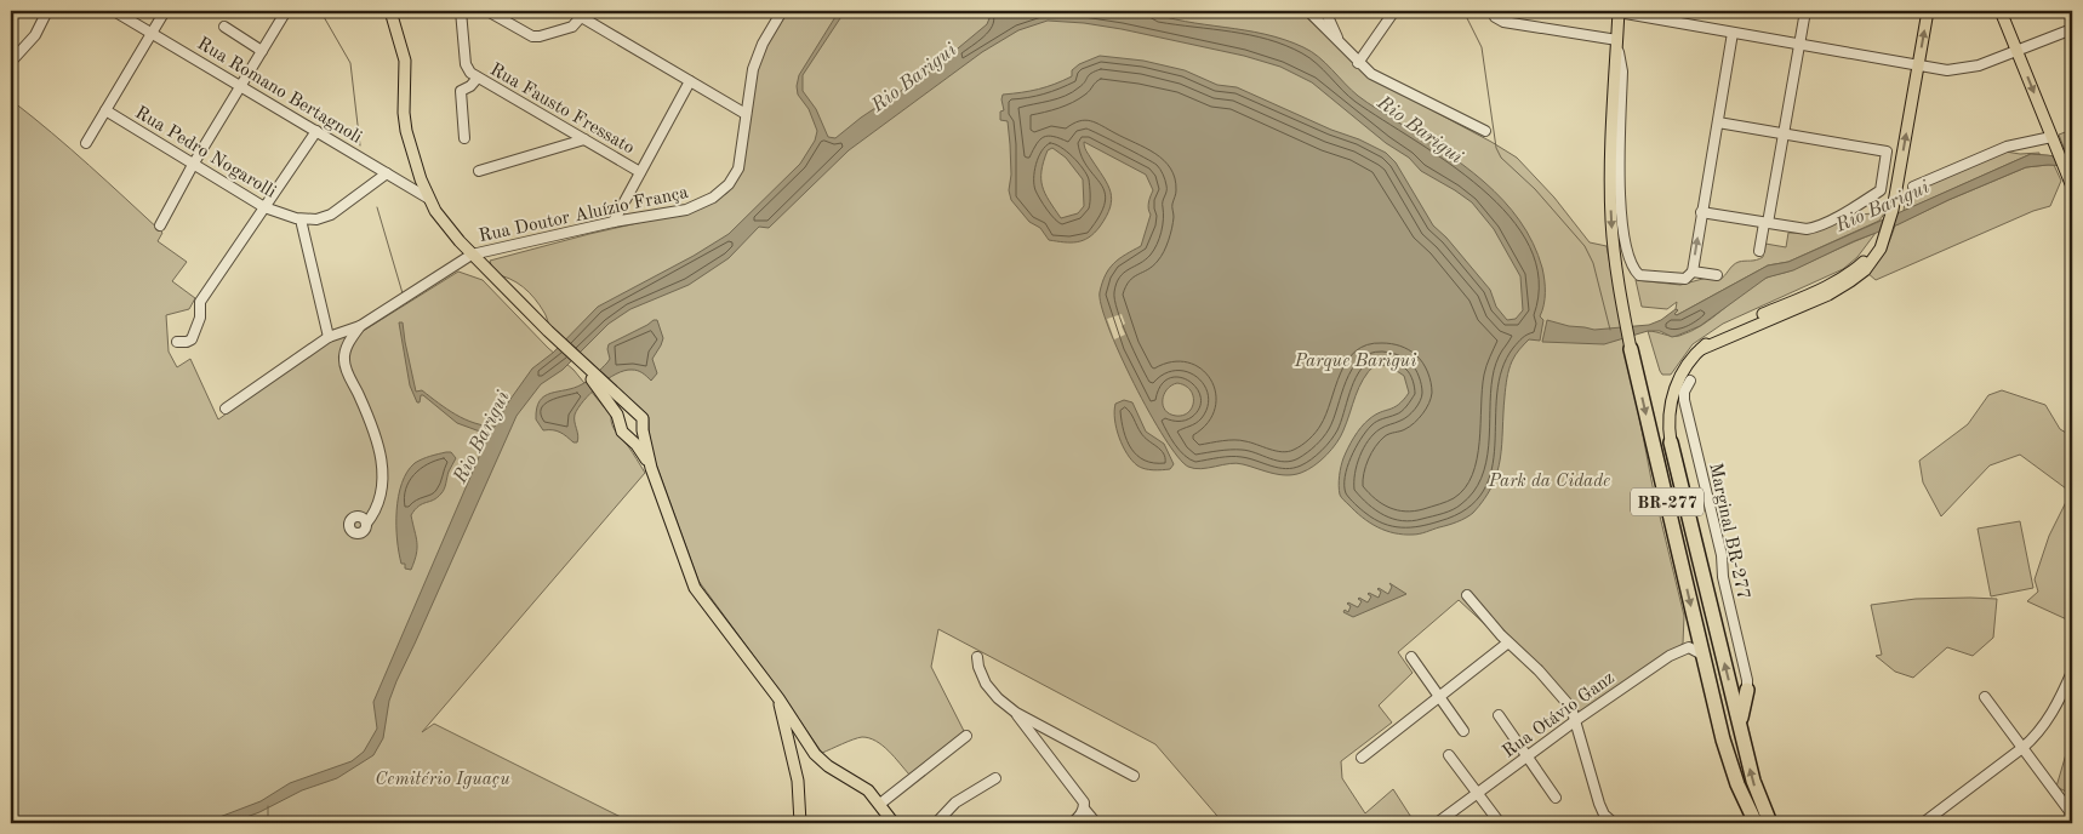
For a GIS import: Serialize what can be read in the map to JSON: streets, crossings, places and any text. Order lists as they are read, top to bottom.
{
  "streets": {
    "highway": ["BR-277"],
    "street": [
      "Rua Romano Bertagnoli",
      "Rua Fausto Fressato",
      "Rua Pedro Nogarolli",
      "Rua Doutor Aluízio França",
      "Marginal BR-277",
      "Rua Otávio Ganz"
    ]
  },
  "crossings": [
    ["Rua Romano Bertagnoli", "Rua Pedro Nogarolli"],
    ["BR-277", "Rua Otávio Ganz"]
  ],
  "water": ["Rio Barigui"],
  "parks": ["Parque Barigui", "Park da Cidade", "Cemitério Iguaçu"]
}
